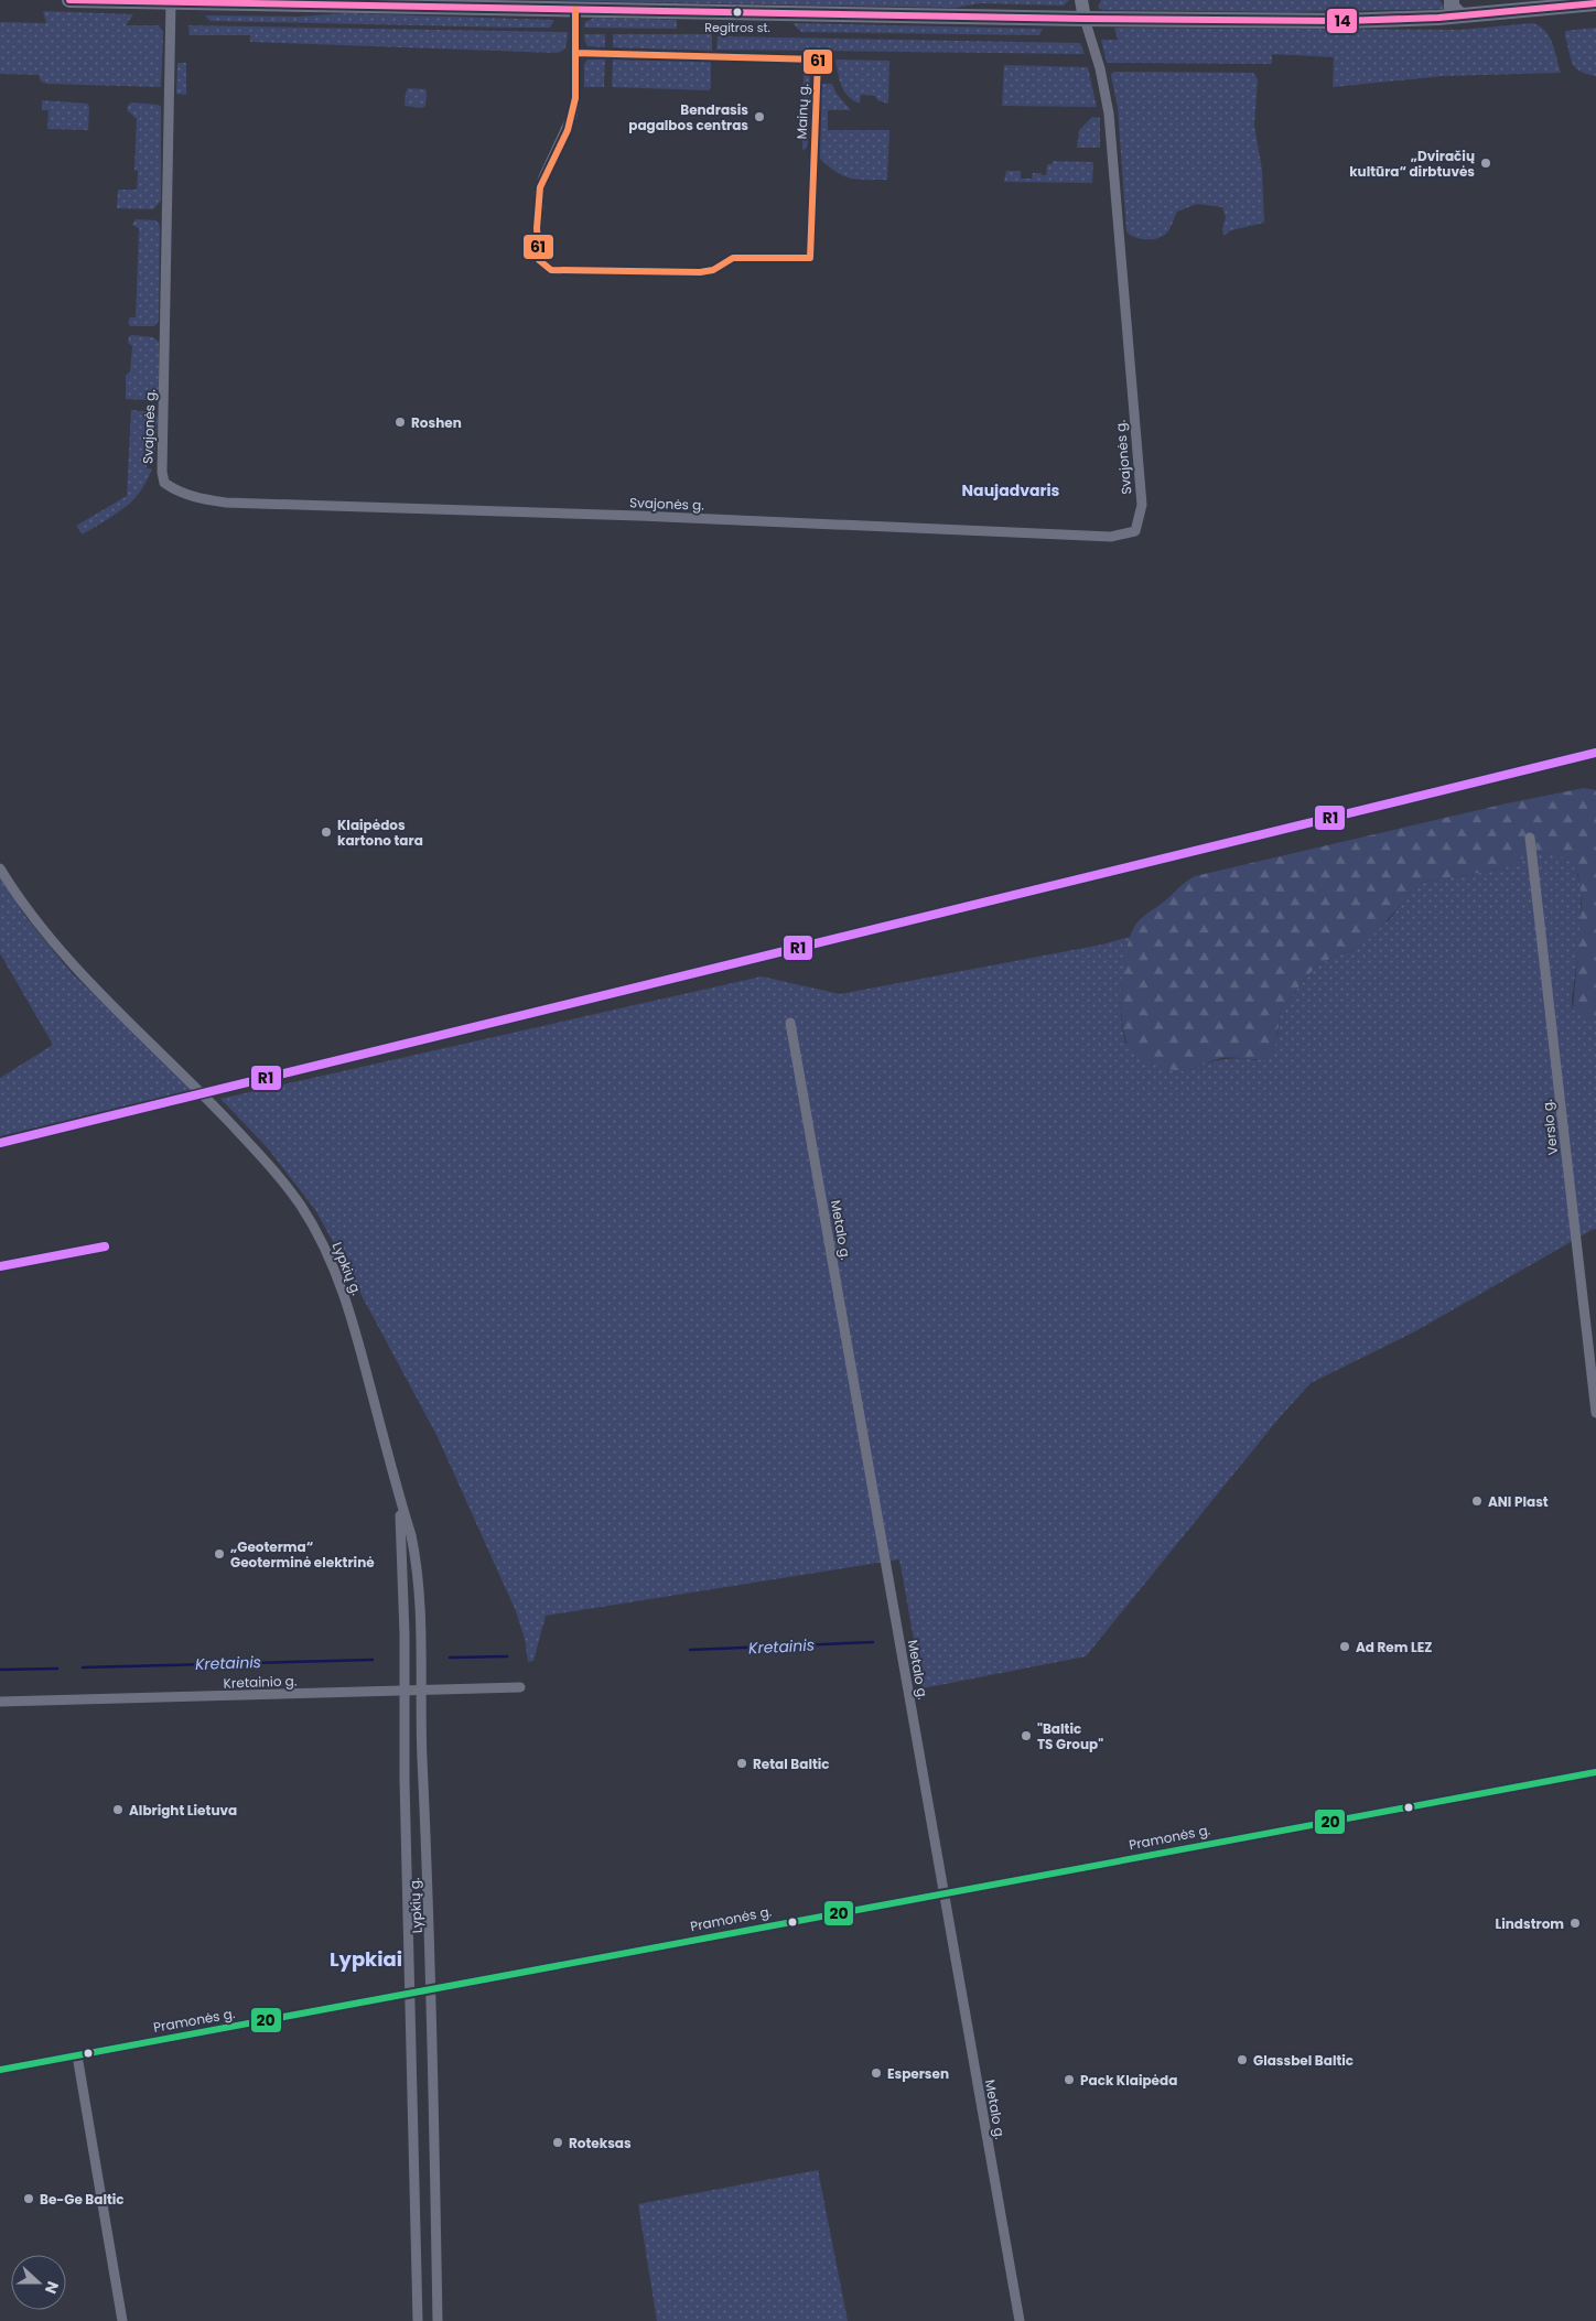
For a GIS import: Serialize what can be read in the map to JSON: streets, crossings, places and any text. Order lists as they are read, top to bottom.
{
  "streets": {
    "street": [
      "Mainų g.",
      "Svajonės g.",
      "Verslo g.",
      "Metalo g.",
      "Lypkių g.",
      "Kretainio g.",
      "Pramonės g."
    ]
  },
  "crossings": [
    ["Metalo g.", "Pramonės g."],
    ["Lypkių g.", "Kretainio g."],
    ["Lypkių g.", "Pramonės g."]
  ],
  "districts": ["Naujadvaris", "Lypkiai"],
  "water": ["Kretainis"],
  "places": [
    "Regitros st.",
    "Bendrasis pagalbos centras",
    "„Dviračių kultūra“ dirbtuvės",
    "Roshen",
    "Klaipėdos kartono tara",
    "ANI Plast",
    "„Geoterma“ Geoterminė elektrinė",
    "Ad Rem LEZ",
    "\"Baltic TS Group\"",
    "Retal Baltic",
    "Albright Lietuva",
    "Lindstrom",
    "Glassbel Baltic",
    "Espersen",
    "Pack Klaipėda",
    "Roteksas",
    "Be-Ge Baltic"
  ],
  "lines": [
    "transit line 14",
    "transit line 61",
    "transit line R1",
    "transit line 20"
  ],
  "north": "right"
}
